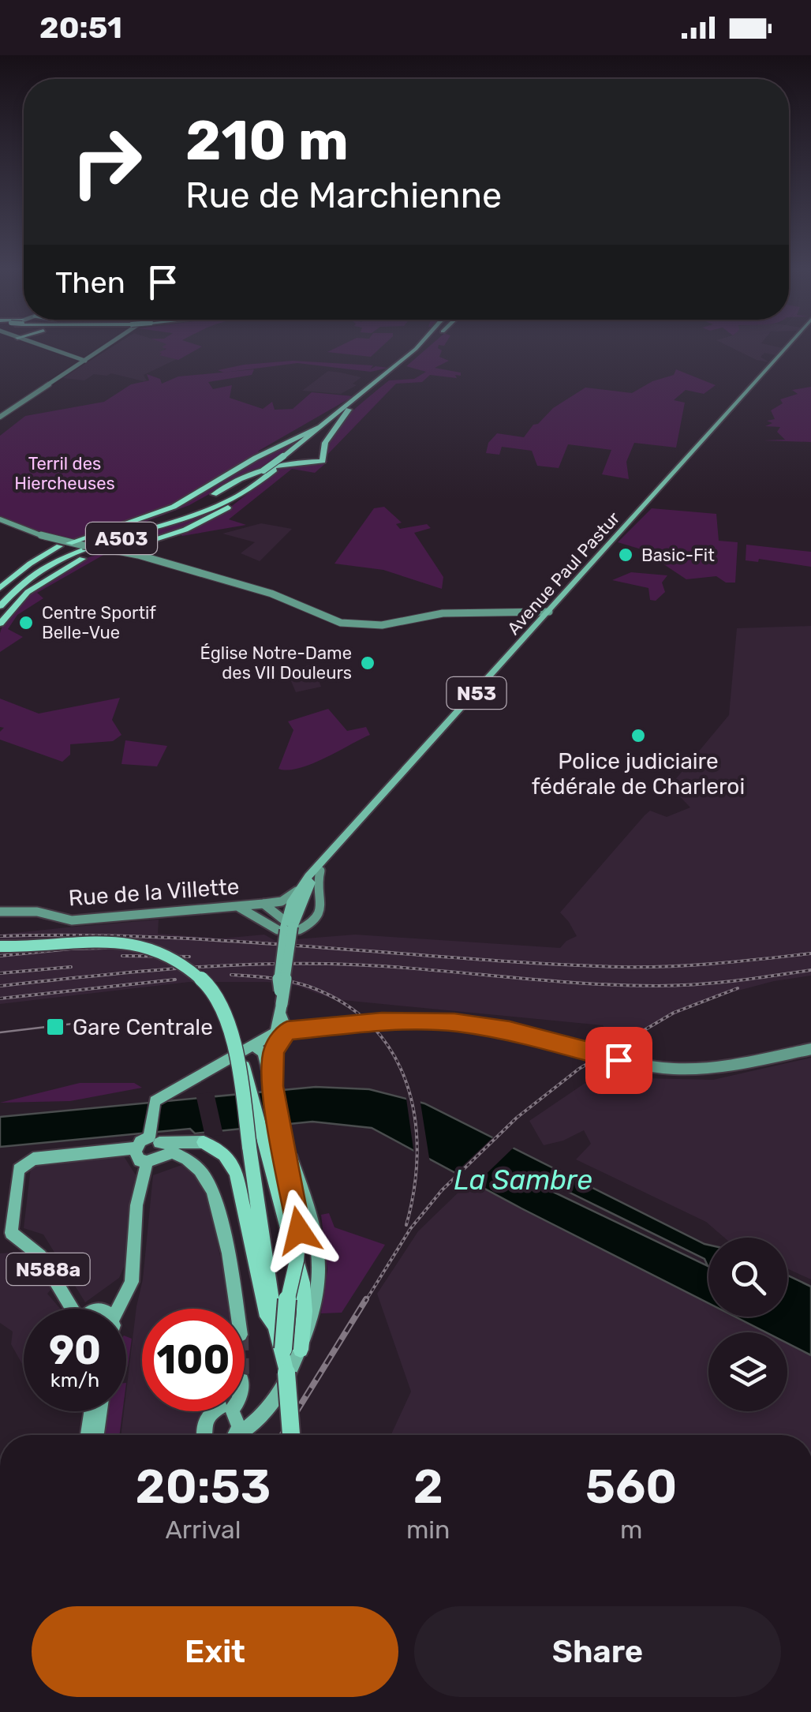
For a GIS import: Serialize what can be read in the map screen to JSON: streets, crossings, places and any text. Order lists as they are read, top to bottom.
{
  "streets": {
    "highway": ["A503"],
    "main road": [
      "Avenue Paul Pastur",
      "N53",
      "Rue de la Villette",
      "N588a"
    ]
  },
  "crossings": [
    ["Avenue Paul Pastur", "N53"],
    ["Avenue Paul Pastur", "Rue de la Villette"]
  ],
  "water": ["La Sambre"],
  "parks": ["Terril des Hiercheuses"],
  "places": {
    "other": [
      "Basic-Fit",
      "Centre Sportif Belle-Vue",
      "Église Notre-Dame des VII Douleurs",
      "Police judiciaire fédérale de Charleroi"
    ],
    "transit": ["Gare Centrale"]
  },
  "page": {
    "status": "20:51",
    "turn": ["210 m", "Rue de Marchienne"],
    "then": "Then",
    "speed": "90 km/h",
    "limit": "100",
    "eta": [
      "20:53",
      "Arrival",
      "2",
      "min",
      "560",
      "m"
    ],
    "buttons": ["Exit", "Share"]
  }
}
